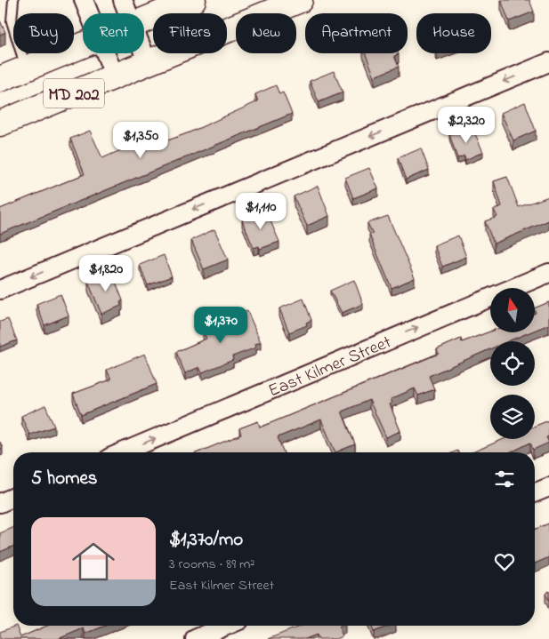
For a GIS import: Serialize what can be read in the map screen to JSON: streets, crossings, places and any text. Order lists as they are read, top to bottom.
{
  "streets": {
    "main road": ["MD 202"],
    "street": ["East Kilmer Street"]
  },
  "one_way": ["East Kilmer Street"],
  "north": "top",
  "page": {
    "chip": [
      "Buy",
      "Rent",
      "Filters",
      "New",
      "Apartment",
      "House"
    ],
    "price": [
      "$2,320",
      "$1,350",
      "$1,110",
      "$1,820",
      "$1,370"
    ],
    "heading": "5 homes",
    "list": [
      {
        "name": "$1,370/mo",
        "note": "3 rooms · 89 m² · East Kilmer Street"
      }
    ]
  }
}
